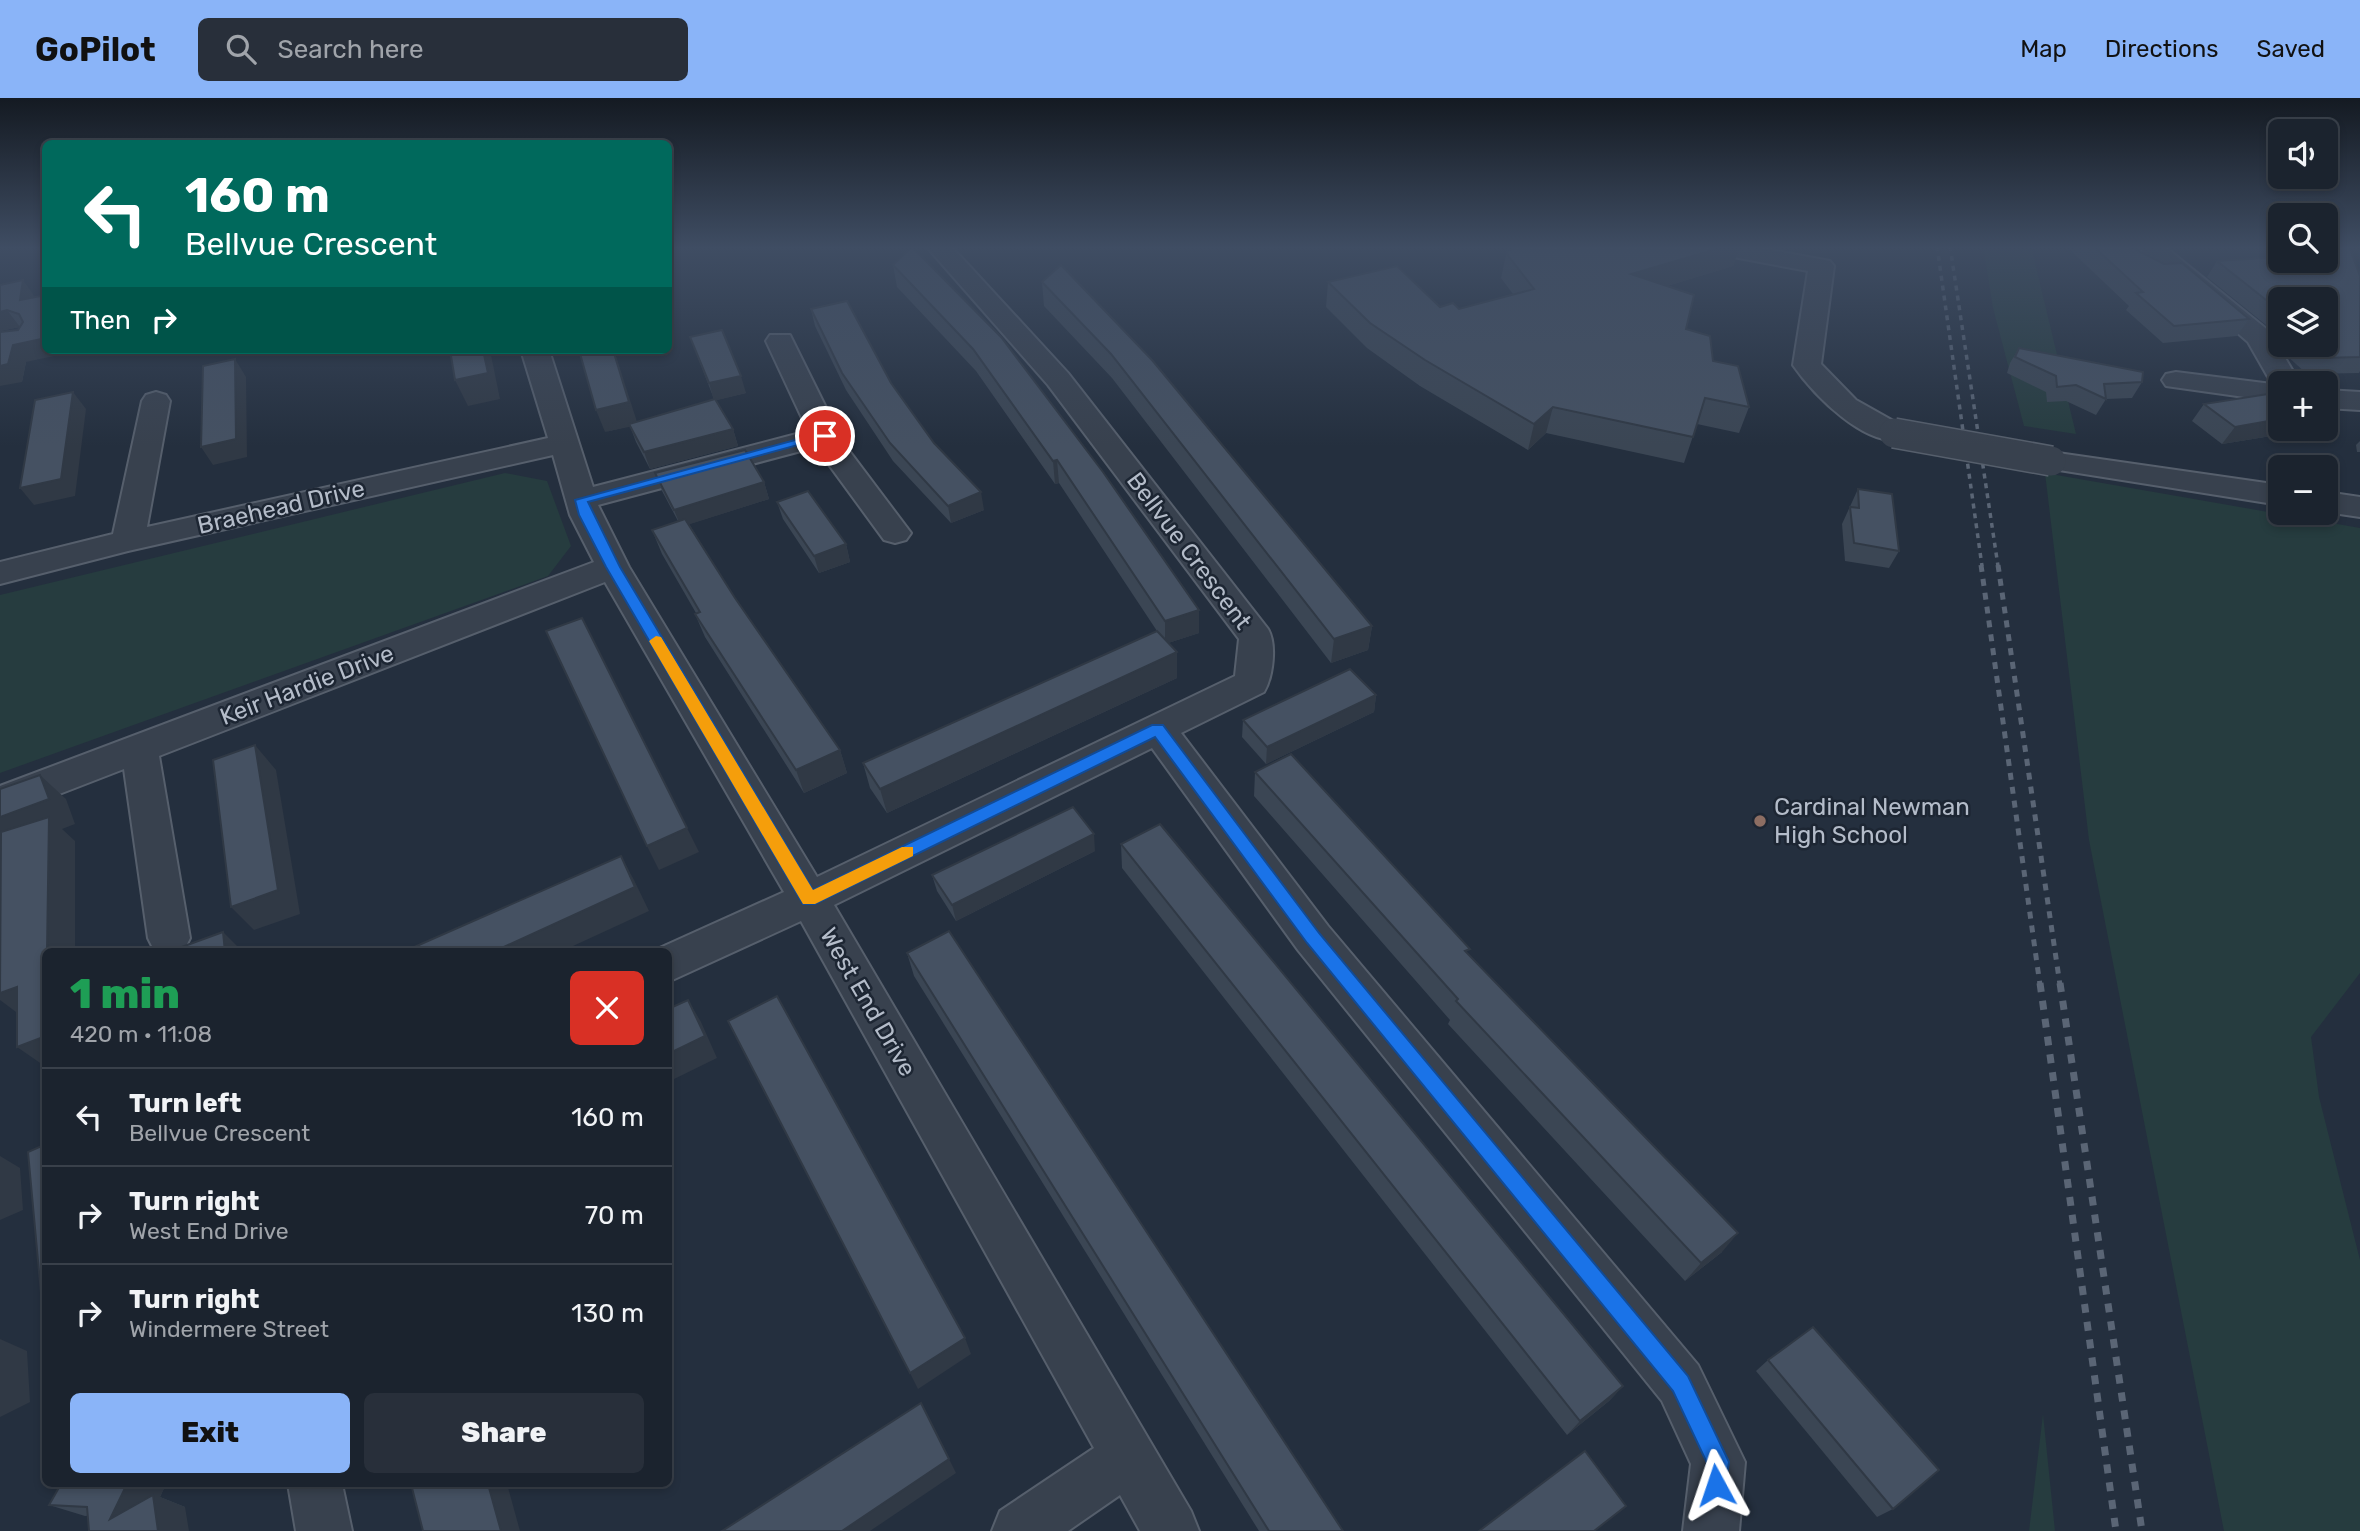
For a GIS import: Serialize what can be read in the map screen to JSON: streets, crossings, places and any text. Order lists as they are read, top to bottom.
{
  "streets": {
    "street": [
      "Braehead Drive",
      "Bellvue Crescent",
      "Keir Hardie Drive",
      "West End Drive"
    ]
  },
  "crossings": [
    ["Braehead Drive", "West End Drive"],
    ["Bellvue Crescent", "West End Drive"],
    ["Keir Hardie Drive", "West End Drive"]
  ],
  "places": ["Cardinal Newman High School"],
  "page": {
    "header": "GoPilot",
    "search": "Search here",
    "nav": ["Map", "Directions", "Saved"],
    "map_buttons": ["+", "−"],
    "turn": ["160 m", "Bellvue Crescent"],
    "then": "Then",
    "heading": ["1 min", "420 m · 11:08"],
    "list": [
      {
        "name": "Turn left",
        "note": "Bellvue Crescent",
        "value": "160 m"
      },
      {
        "name": "Turn right",
        "note": "West End Drive",
        "value": "70 m"
      },
      {
        "name": "Turn right",
        "note": "Windermere Street",
        "value": "130 m"
      }
    ],
    "buttons": ["Exit", "Share"]
  }
}
